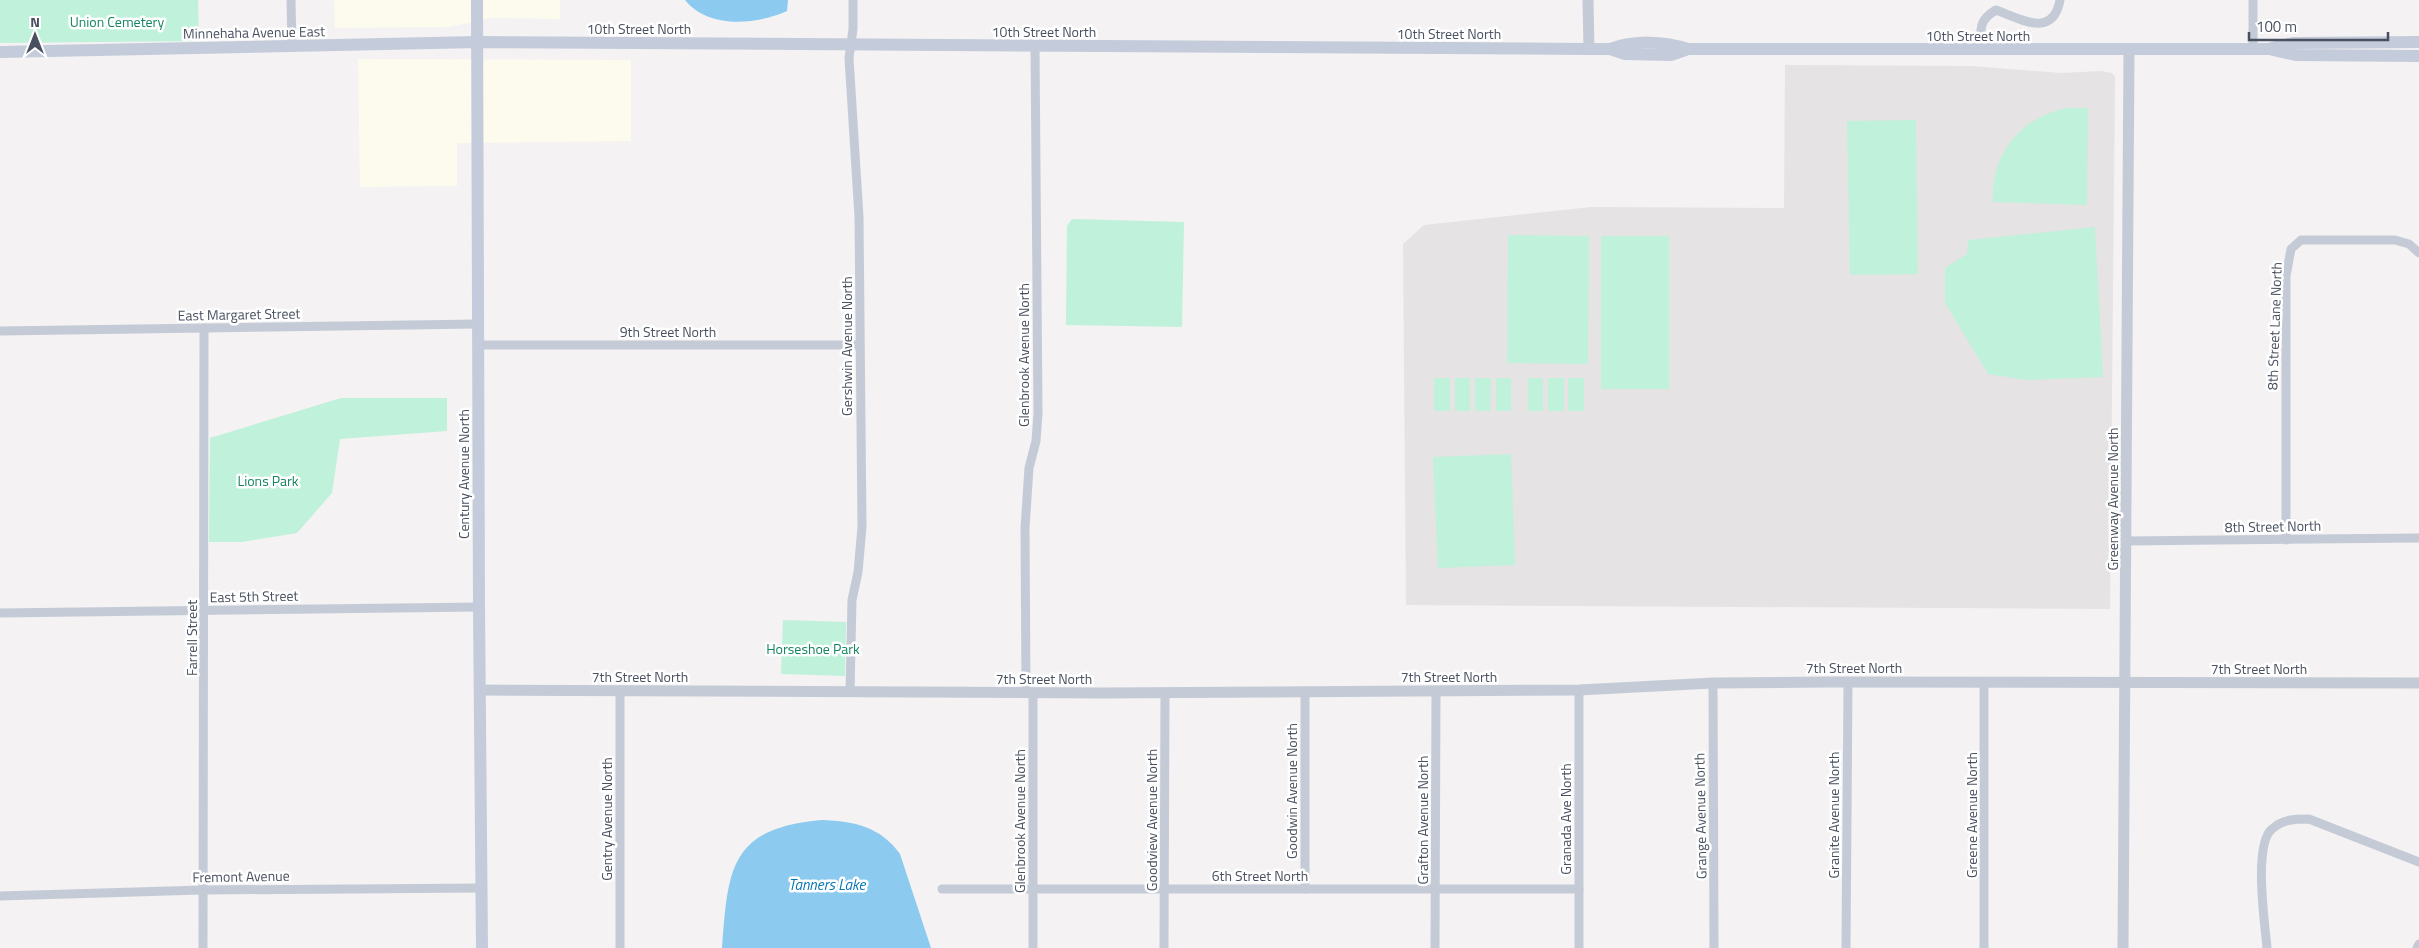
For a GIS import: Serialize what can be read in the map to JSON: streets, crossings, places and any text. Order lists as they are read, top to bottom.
{
  "streets": {
    "main road": ["10th Street North", "Minnehaha Avenue East", "Century Avenue North"],
    "street": [
      "East Margaret Street",
      "8th Street Lane North",
      "9th Street North",
      "Gershwin Avenue North",
      "Glenbrook Avenue North",
      "Greenway Avenue North",
      "8th Street North",
      "East 5th Street",
      "Farrell Street",
      "7th Street North",
      "Goodwin Avenue North",
      "Granite Avenue North",
      "Greene Avenue North",
      "Grange Avenue North",
      "Gentry Avenue North",
      "Granada Ave North",
      "Goodview Avenue North",
      "Grafton Avenue North",
      "6th Street North",
      "Fremont Avenue"
    ]
  },
  "crossings": [
    ["10th Street North", "Minnehaha Avenue East"],
    ["10th Street North", "Gershwin Avenue North"],
    ["10th Street North", "Glenbrook Avenue North"],
    ["10th Street North", "Century Avenue North"],
    ["10th Street North", "Greenway Avenue North"],
    ["Minnehaha Avenue East", "Century Avenue North"],
    ["East Margaret Street", "Century Avenue North"],
    ["East Margaret Street", "Farrell Street"],
    ["8th Street Lane North", "8th Street North"],
    ["9th Street North", "Gershwin Avenue North"],
    ["9th Street North", "Century Avenue North"],
    ["Gershwin Avenue North", "7th Street North"],
    ["Glenbrook Avenue North", "7th Street North"],
    ["Glenbrook Avenue North", "6th Street North"],
    ["Century Avenue North", "East 5th Street"],
    ["Century Avenue North", "7th Street North"],
    ["Century Avenue North", "Fremont Avenue"],
    ["Greenway Avenue North", "8th Street North"],
    ["Greenway Avenue North", "7th Street North"],
    ["East 5th Street", "Farrell Street"],
    ["Farrell Street", "Fremont Avenue"],
    ["7th Street North", "Goodwin Avenue North"],
    ["7th Street North", "Granite Avenue North"],
    ["7th Street North", "Greene Avenue North"],
    ["7th Street North", "Grange Avenue North"],
    ["7th Street North", "Gentry Avenue North"],
    ["7th Street North", "Granada Ave North"],
    ["7th Street North", "Goodview Avenue North"],
    ["7th Street North", "Grafton Avenue North"],
    ["Goodwin Avenue North", "6th Street North"],
    ["Granada Ave North", "6th Street North"],
    ["Goodview Avenue North", "6th Street North"],
    ["Grafton Avenue North", "6th Street North"]
  ],
  "water": ["Tanners Lake"],
  "parks": ["Union Cemetery", "Lions Park", "Horseshoe Park"],
  "scale_bar": "100 m",
  "north": "top"
}
